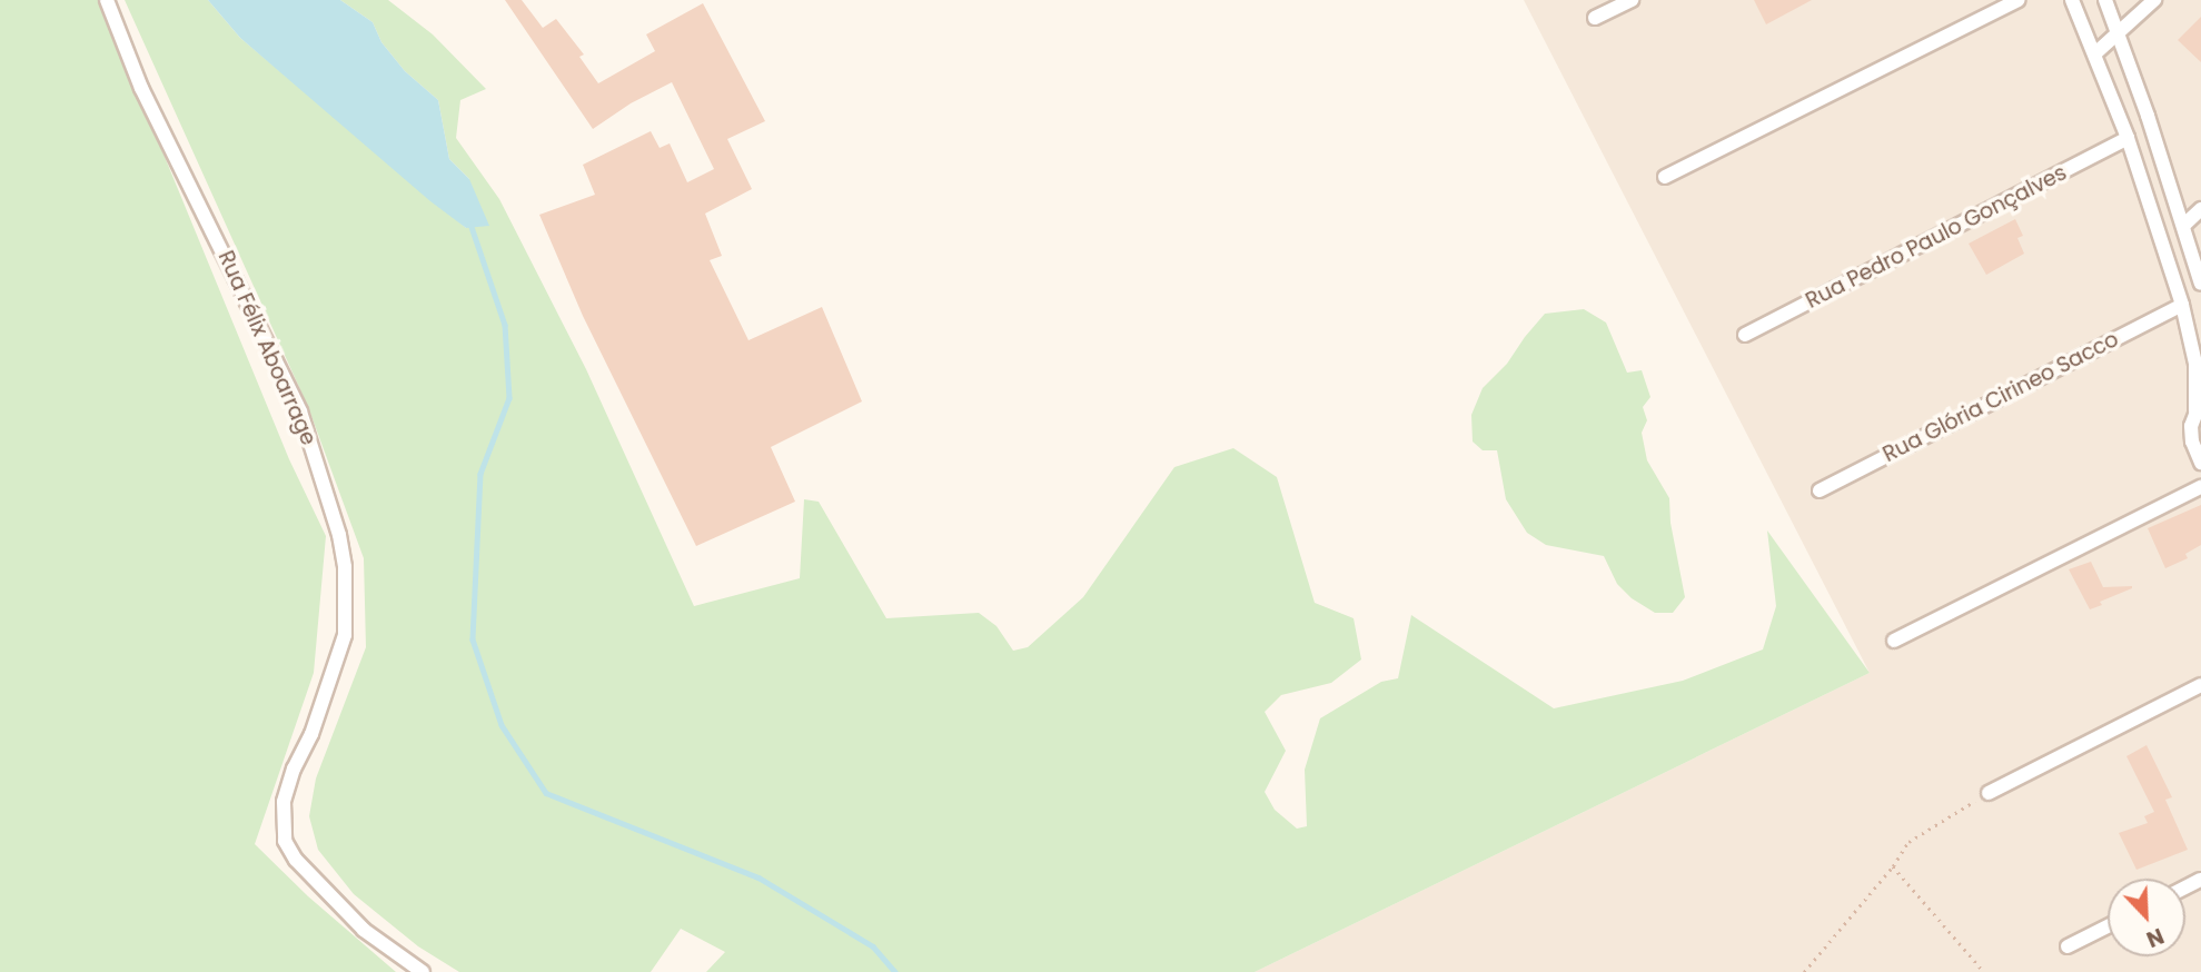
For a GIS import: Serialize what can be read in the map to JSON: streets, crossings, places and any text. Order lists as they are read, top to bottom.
{
  "streets": {
    "street": ["Rua Pedro Paulo Gonçalves", "Rua Félix Aboarrage", "Rua Glória Cirineo Sacco"]
  },
  "north": "bottom right"
}
